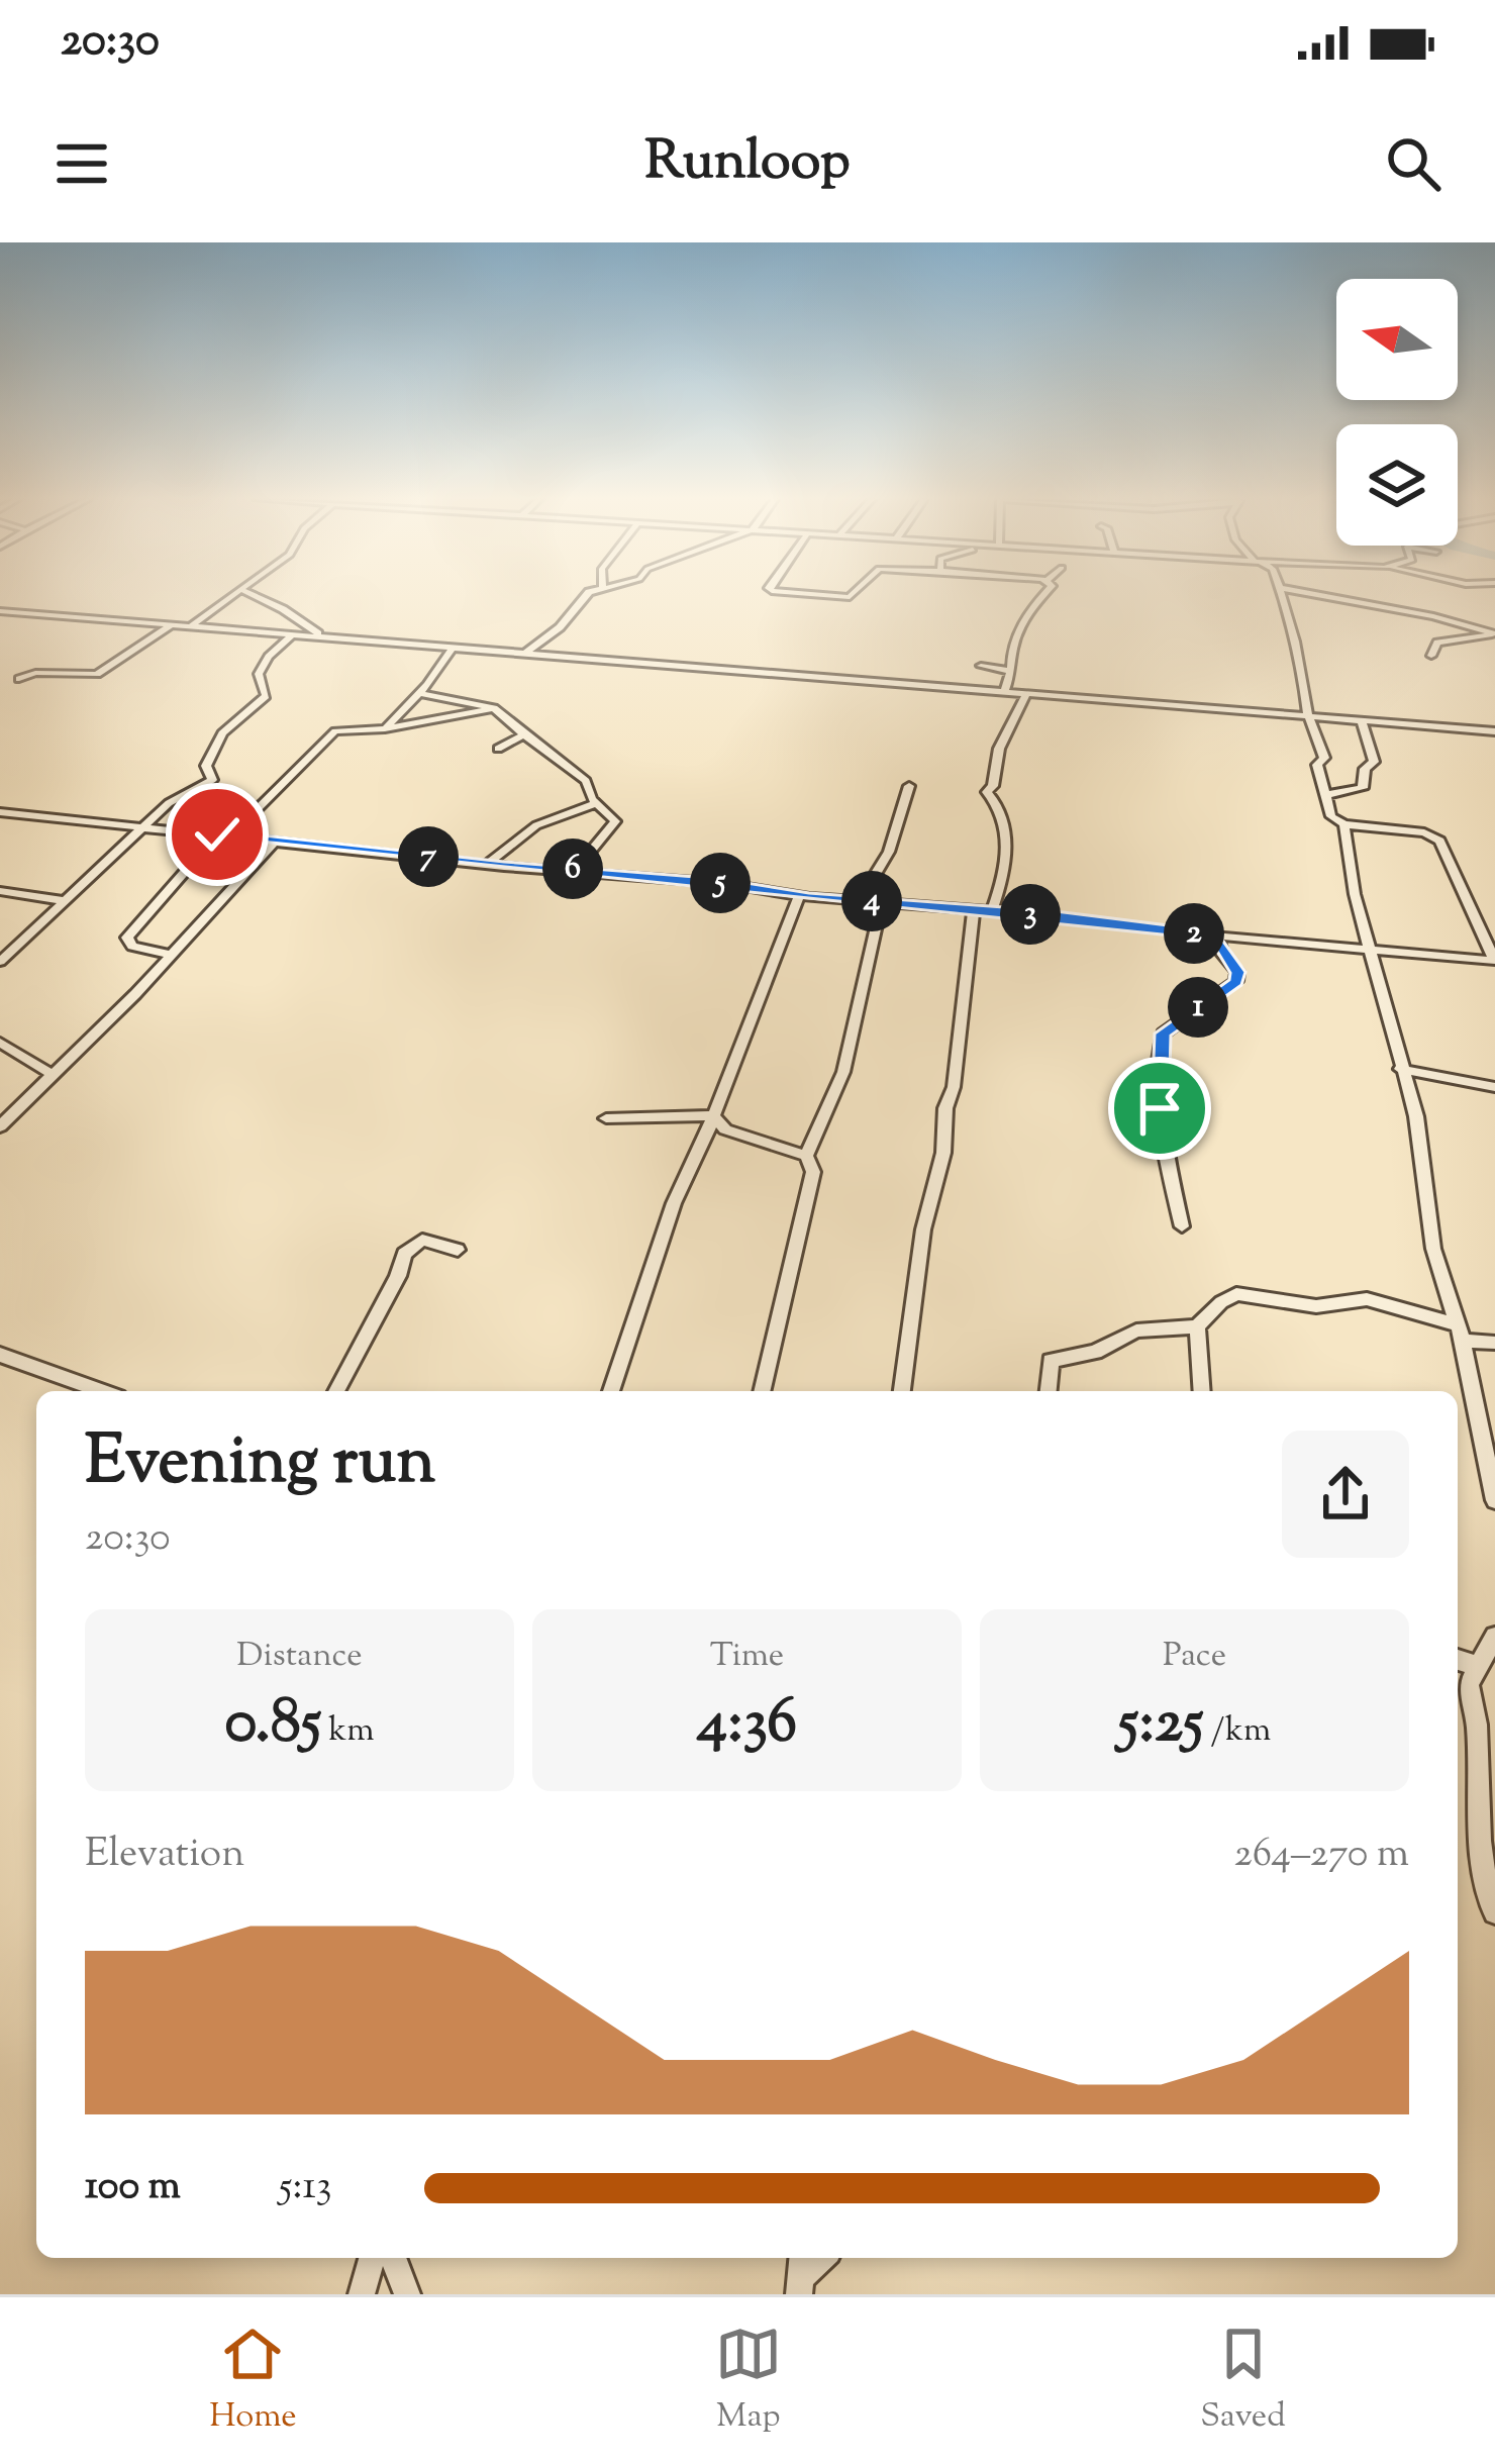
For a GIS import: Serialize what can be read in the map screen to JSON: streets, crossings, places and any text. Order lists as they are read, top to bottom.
{
  "north": "left",
  "page": {
    "status": "20:30",
    "header": "Runloop",
    "pins": [
      "7",
      "6",
      "5",
      "4",
      "3",
      "2",
      "1"
    ],
    "heading": ["Evening run", "20:30"],
    "stats": [
      ["Distance", "0.85 km"],
      ["Time", "4:36"],
      ["Pace", "5:25 /km"]
    ],
    "chart": ["Elevation", "264–270 m"],
    "list": [
      {
        "name": "100 m",
        "note": "5:13"
      }
    ],
    "tabs": ["Home", "Map", "Saved"]
  }
}
